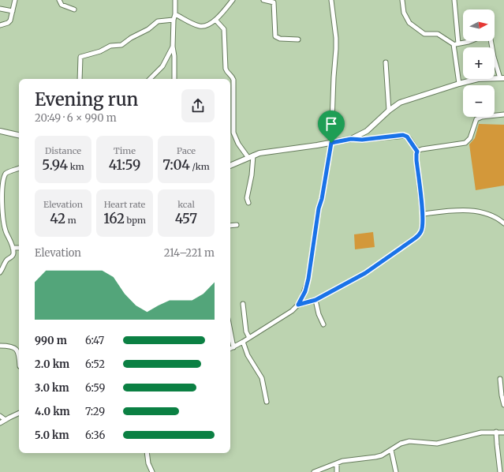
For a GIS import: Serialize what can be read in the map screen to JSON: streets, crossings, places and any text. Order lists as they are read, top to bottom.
{
  "north": "right",
  "page": {
    "map_buttons": ["+", "−"],
    "heading": ["Evening run", "20:49 · 6 × 990 m"],
    "stats": [
      ["Distance", "5.94 km"],
      ["Time", "41:59"],
      ["Pace", "7:04 /km"],
      ["Elevation", "42 m"],
      ["Heart rate", "162 bpm"],
      ["kcal", "457"]
    ],
    "chart": ["Elevation", "214–221 m"],
    "list": [
      {
        "name": "990 m",
        "note": "6:47"
      },
      {
        "name": "2.0 km",
        "note": "6:52"
      },
      {
        "name": "3.0 km",
        "note": "6:59"
      },
      {
        "name": "4.0 km",
        "note": "7:29"
      },
      {
        "name": "5.0 km",
        "note": "6:36"
      }
    ]
  }
}
